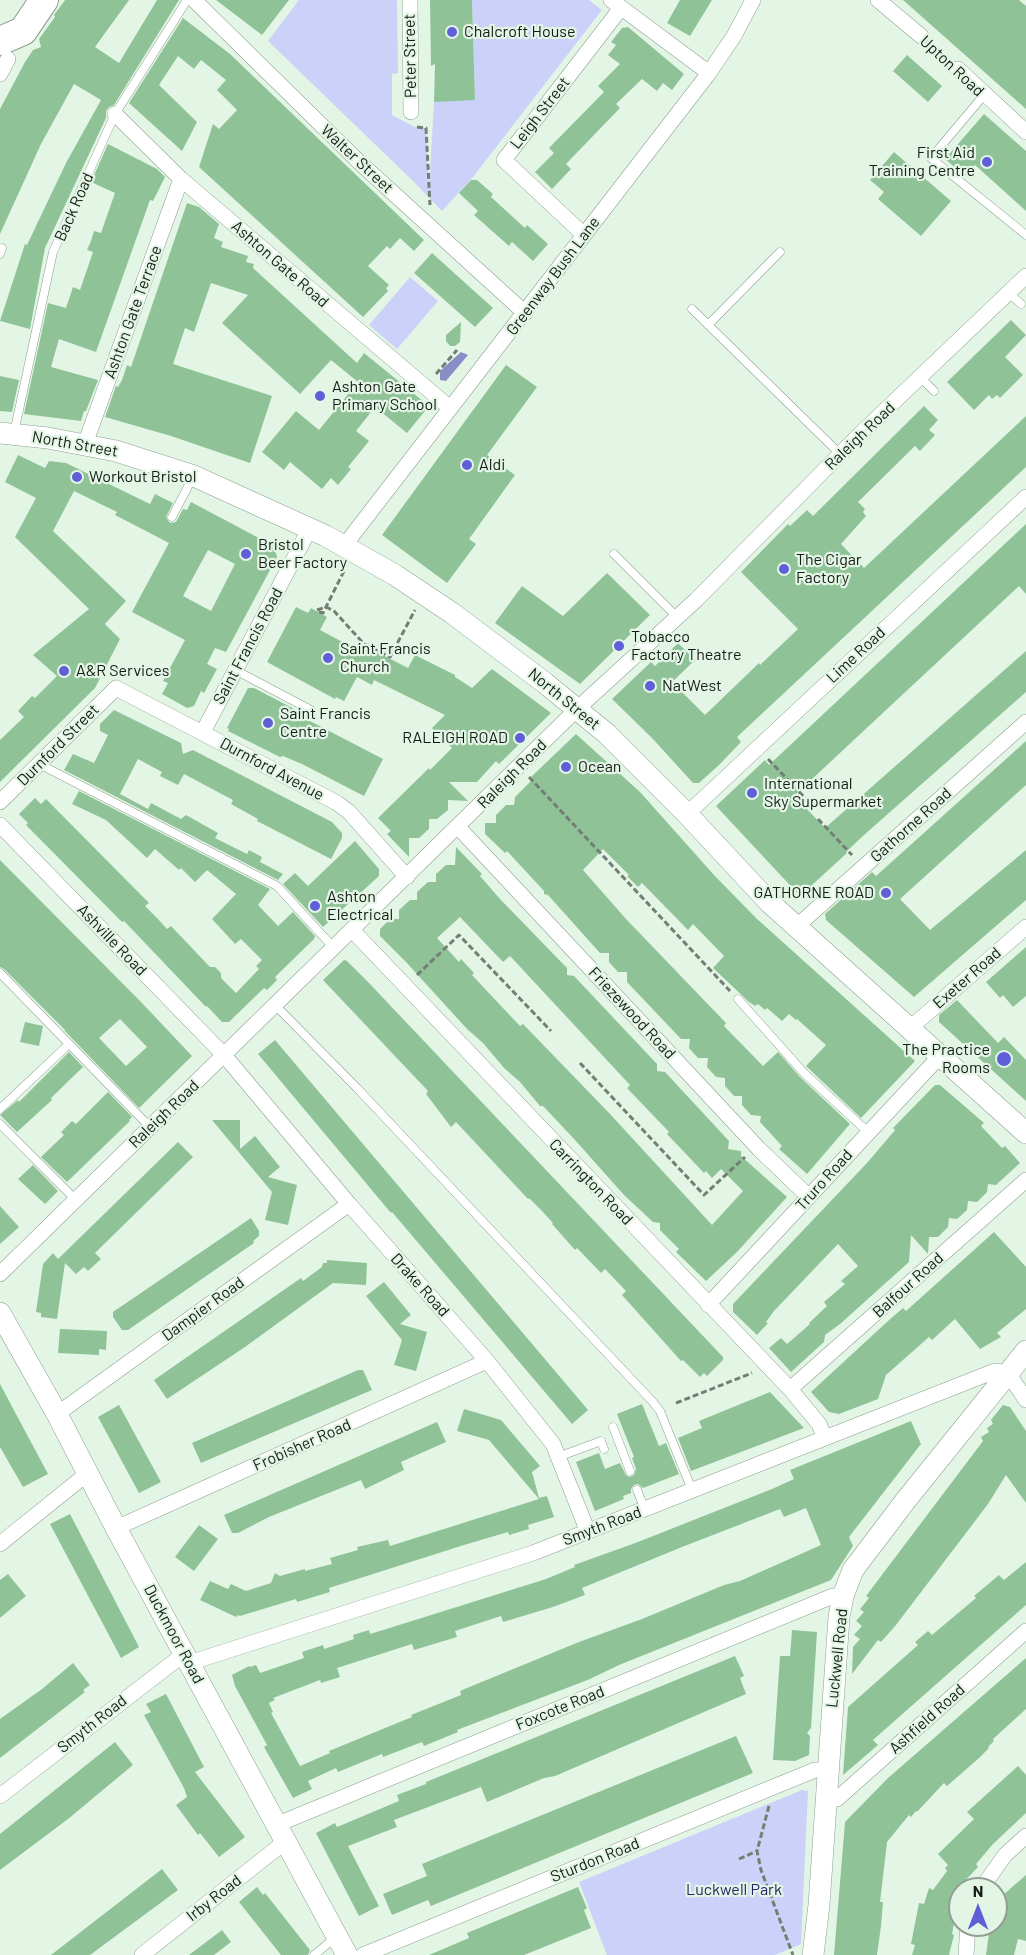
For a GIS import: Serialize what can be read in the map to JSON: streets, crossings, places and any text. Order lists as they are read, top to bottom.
{
  "streets": {
    "street": [
      "Peter Street",
      "Upton Road",
      "Leigh Street",
      "Walter Street",
      "Ashton Gate Road",
      "Greenway Bush Lane",
      "Ashton Gate Terrace",
      "Raleigh Road",
      "North Street",
      "Saint Francis Road",
      "Lime Road",
      "Durnford Street",
      "Durnford Avenue",
      "Gathorne Road",
      "Ashville Road",
      "Exeter Road",
      "Friezewood Road",
      "Truro Road",
      "Carrington Road",
      "Drake Road",
      "Balfour Road",
      "Dampier Road",
      "Frobisher Road",
      "Smyth Road",
      "Duckmoor Road",
      "Luckwell Road",
      "Foxcote Road",
      "Ashfield Road",
      "Sturdon Road",
      "Irby Road"
    ],
    "lane": ["Back Road"]
  },
  "crossings": [
    ["Leigh Street", "Greenway Bush Lane"],
    ["Walter Street", "Greenway Bush Lane"],
    ["Back Road", "Ashton Gate Road"],
    ["Back Road", "North Street"],
    ["Ashton Gate Road", "Greenway Bush Lane"],
    ["Ashton Gate Road", "Ashton Gate Terrace"],
    ["Greenway Bush Lane", "North Street"],
    ["Ashton Gate Terrace", "North Street"],
    ["Raleigh Road", "North Street"],
    ["Raleigh Road", "Durnford Avenue"],
    ["Raleigh Road", "Ashville Road"],
    ["Raleigh Road", "Friezewood Road"],
    ["Raleigh Road", "Carrington Road"],
    ["Raleigh Road", "Drake Road"],
    ["North Street", "Saint Francis Road"],
    ["North Street", "Lime Road"],
    ["North Street", "Gathorne Road"],
    ["North Street", "Exeter Road"],
    ["North Street", "Truro Road"],
    ["Saint Francis Road", "Durnford Avenue"],
    ["Durnford Street", "Durnford Avenue"],
    ["Ashville Road", "Drake Road"],
    ["Friezewood Road", "Truro Road"],
    ["Truro Road", "Carrington Road"],
    ["Carrington Road", "Balfour Road"],
    ["Carrington Road", "Smyth Road"],
    ["Drake Road", "Dampier Road"],
    ["Drake Road", "Frobisher Road"],
    ["Drake Road", "Smyth Road"],
    ["Dampier Road", "Duckmoor Road"],
    ["Frobisher Road", "Duckmoor Road"],
    ["Smyth Road", "Duckmoor Road"],
    ["Smyth Road", "Luckwell Road"],
    ["Duckmoor Road", "Foxcote Road"],
    ["Duckmoor Road", "Irby Road"],
    ["Luckwell Road", "Foxcote Road"],
    ["Luckwell Road", "Ashfield Road"],
    ["Luckwell Road", "Sturdon Road"],
    ["Foxcote Road", "Irby Road"]
  ],
  "parks": ["Luckwell Park"],
  "places": [
    "Chalcroft House",
    "First Aid Training Centre",
    "Ashton Gate Primary School",
    "Aldi",
    "Workout Bristol",
    "Bristol Beer Factory",
    "The Cigar Factory",
    "Tobacco Factory Theatre",
    "Saint Francis Church",
    "A&R Services",
    "NatWest",
    "Saint Francis Centre",
    "RALEIGH ROAD",
    "Ocean",
    "International Sky Supermarket",
    "GATHORNE ROAD",
    "Ashton Electrical",
    "The Practice Rooms"
  ],
  "north": "top"
}
